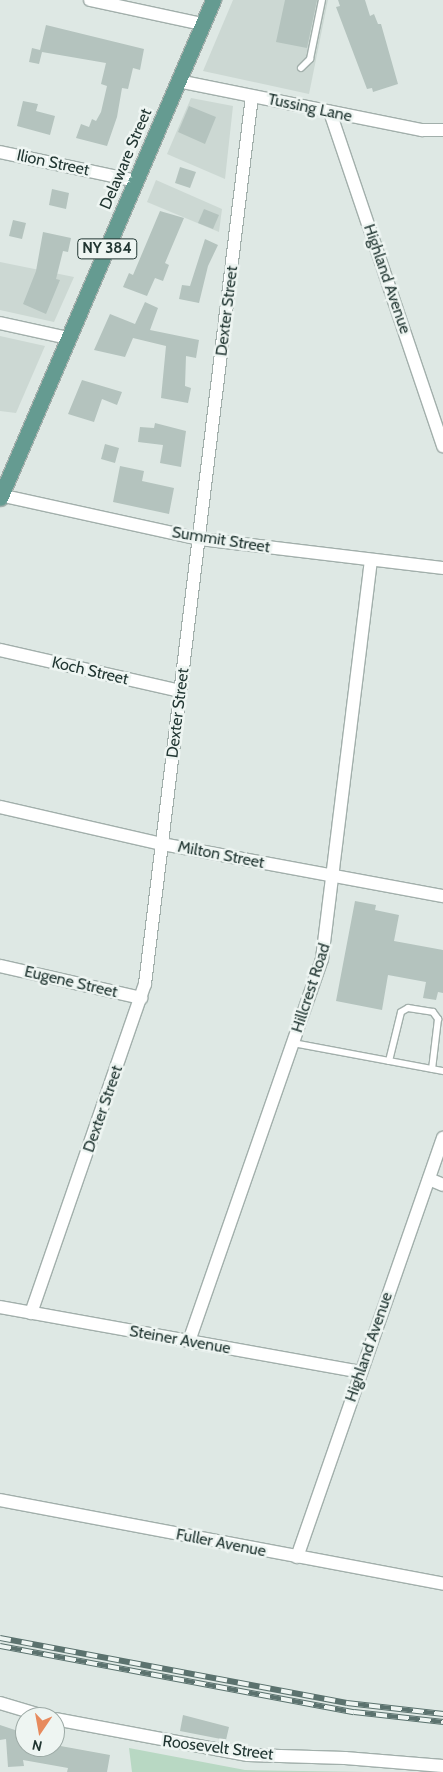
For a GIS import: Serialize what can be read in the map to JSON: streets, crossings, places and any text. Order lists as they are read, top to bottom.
{
  "streets": {
    "main road": ["Delaware Street", "NY 384"],
    "street": [
      "Tussing Lane",
      "Ilion Street",
      "Highland Avenue",
      "Dexter Street",
      "Summit Street",
      "Koch Street",
      "Milton Street",
      "Eugene Street",
      "Hillcrest Road",
      "Steiner Avenue",
      "Fuller Avenue",
      "Roosevelt Street"
    ]
  },
  "crossings": [
    ["Tussing Lane", "Delaware Street"],
    ["Tussing Lane", "Highland Avenue"],
    ["Tussing Lane", "Dexter Street"],
    ["Delaware Street", "Ilion Street"],
    ["Delaware Street", "Summit Street"],
    ["Highland Avenue", "Steiner Avenue"],
    ["Highland Avenue", "Fuller Avenue"],
    ["Dexter Street", "Summit Street"],
    ["Dexter Street", "Koch Street"],
    ["Dexter Street", "Milton Street"],
    ["Dexter Street", "Eugene Street"],
    ["Dexter Street", "Steiner Avenue"],
    ["Summit Street", "Hillcrest Road"],
    ["Milton Street", "Hillcrest Road"],
    ["Hillcrest Road", "Steiner Avenue"]
  ],
  "north": "bottom"
}
